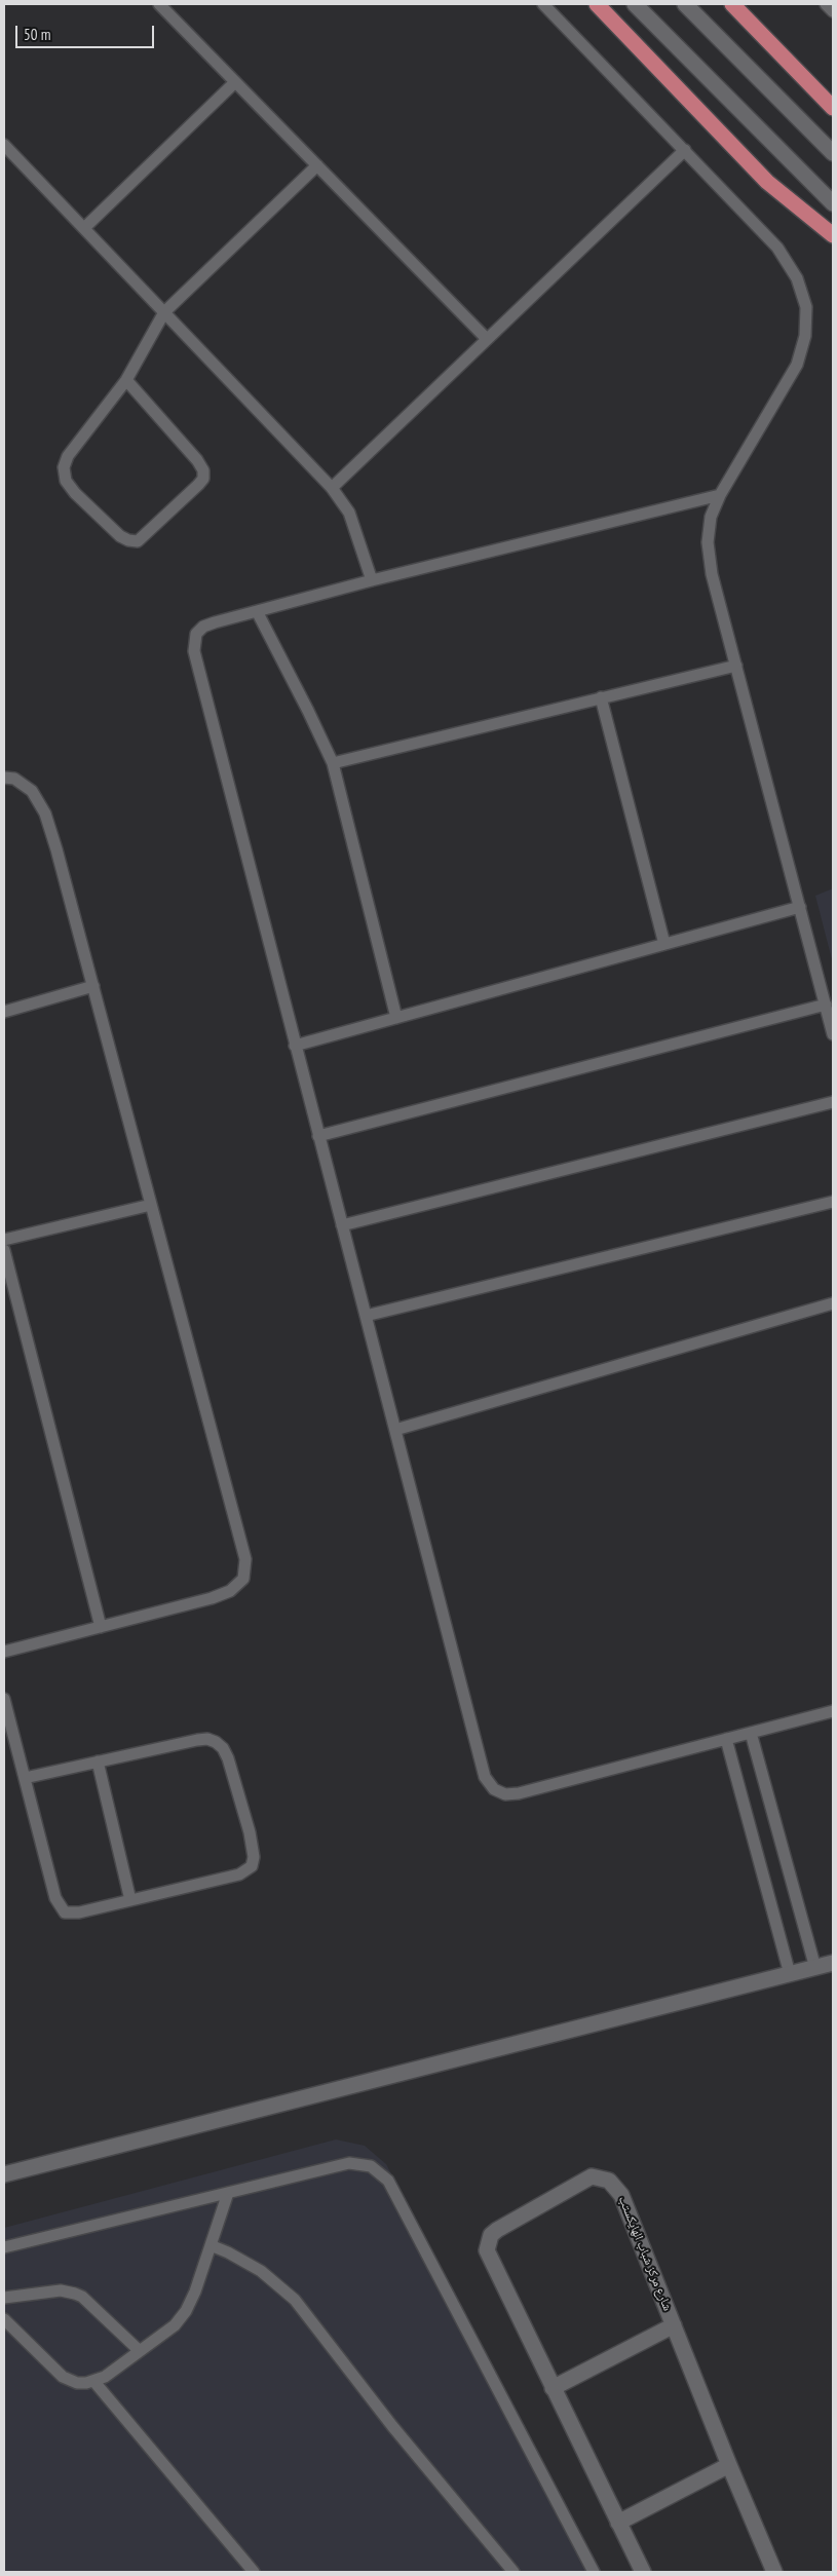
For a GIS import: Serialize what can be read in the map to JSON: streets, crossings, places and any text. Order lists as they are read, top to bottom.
{
  "streets": {
    "street": ["شارع مركز شباب الهايكستب"]
  },
  "scale_bar": "50 m"
}
